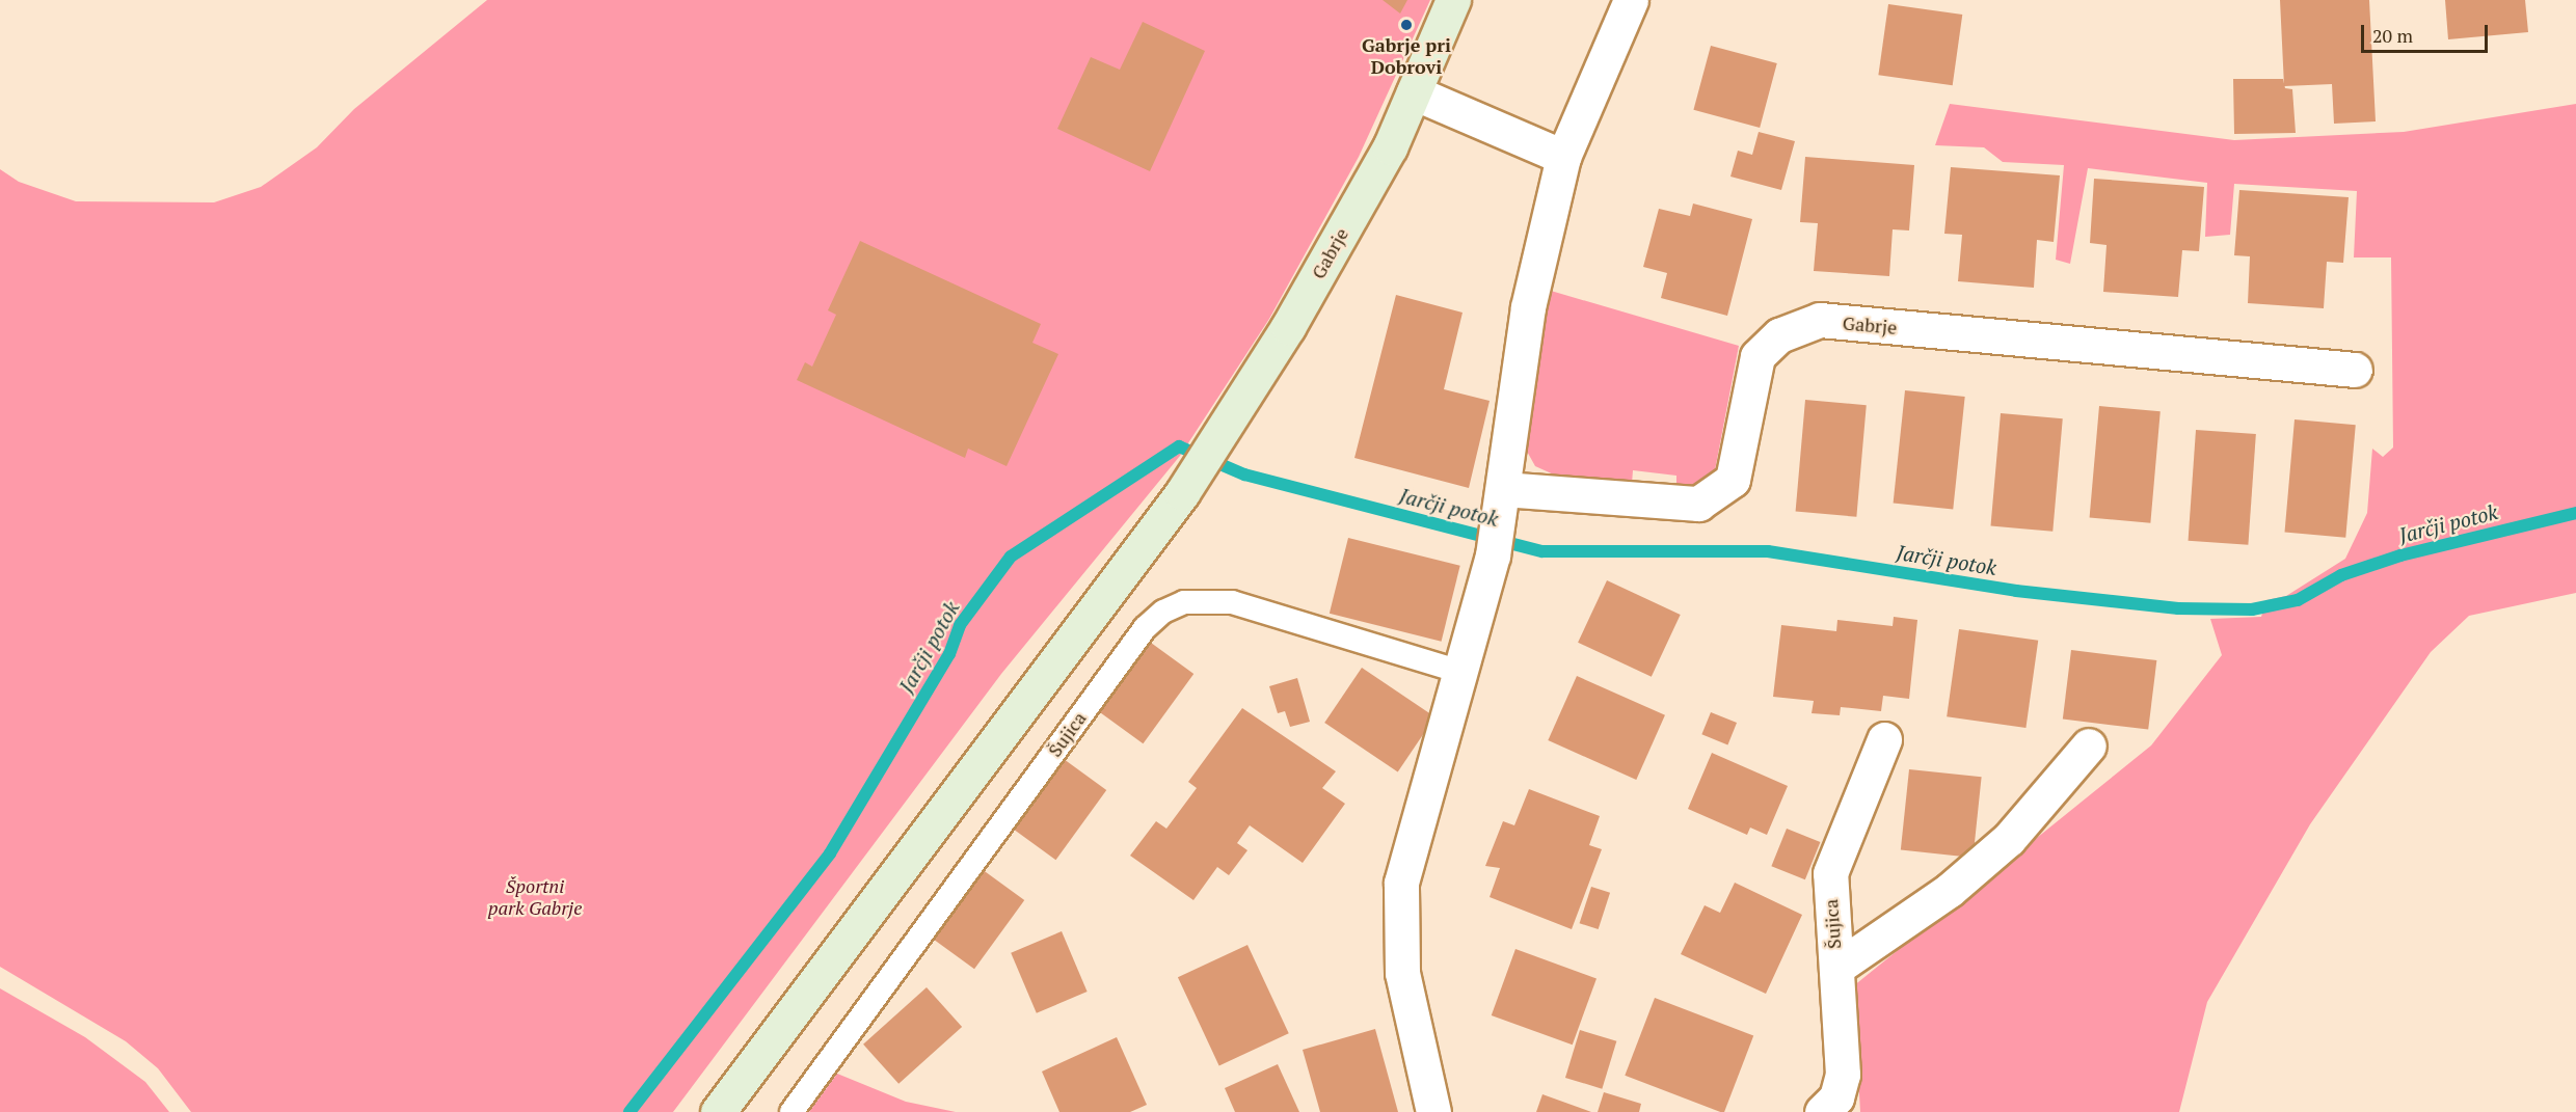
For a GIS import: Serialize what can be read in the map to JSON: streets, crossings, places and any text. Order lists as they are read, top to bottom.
{
  "streets": {
    "street": ["Gabrje", "Šujica"]
  },
  "water": ["Jarčji potok"],
  "parks": ["Športni park Gabrje"],
  "places": ["Gabrje pri Dobrovi"],
  "scale_bar": "20 m"
}
